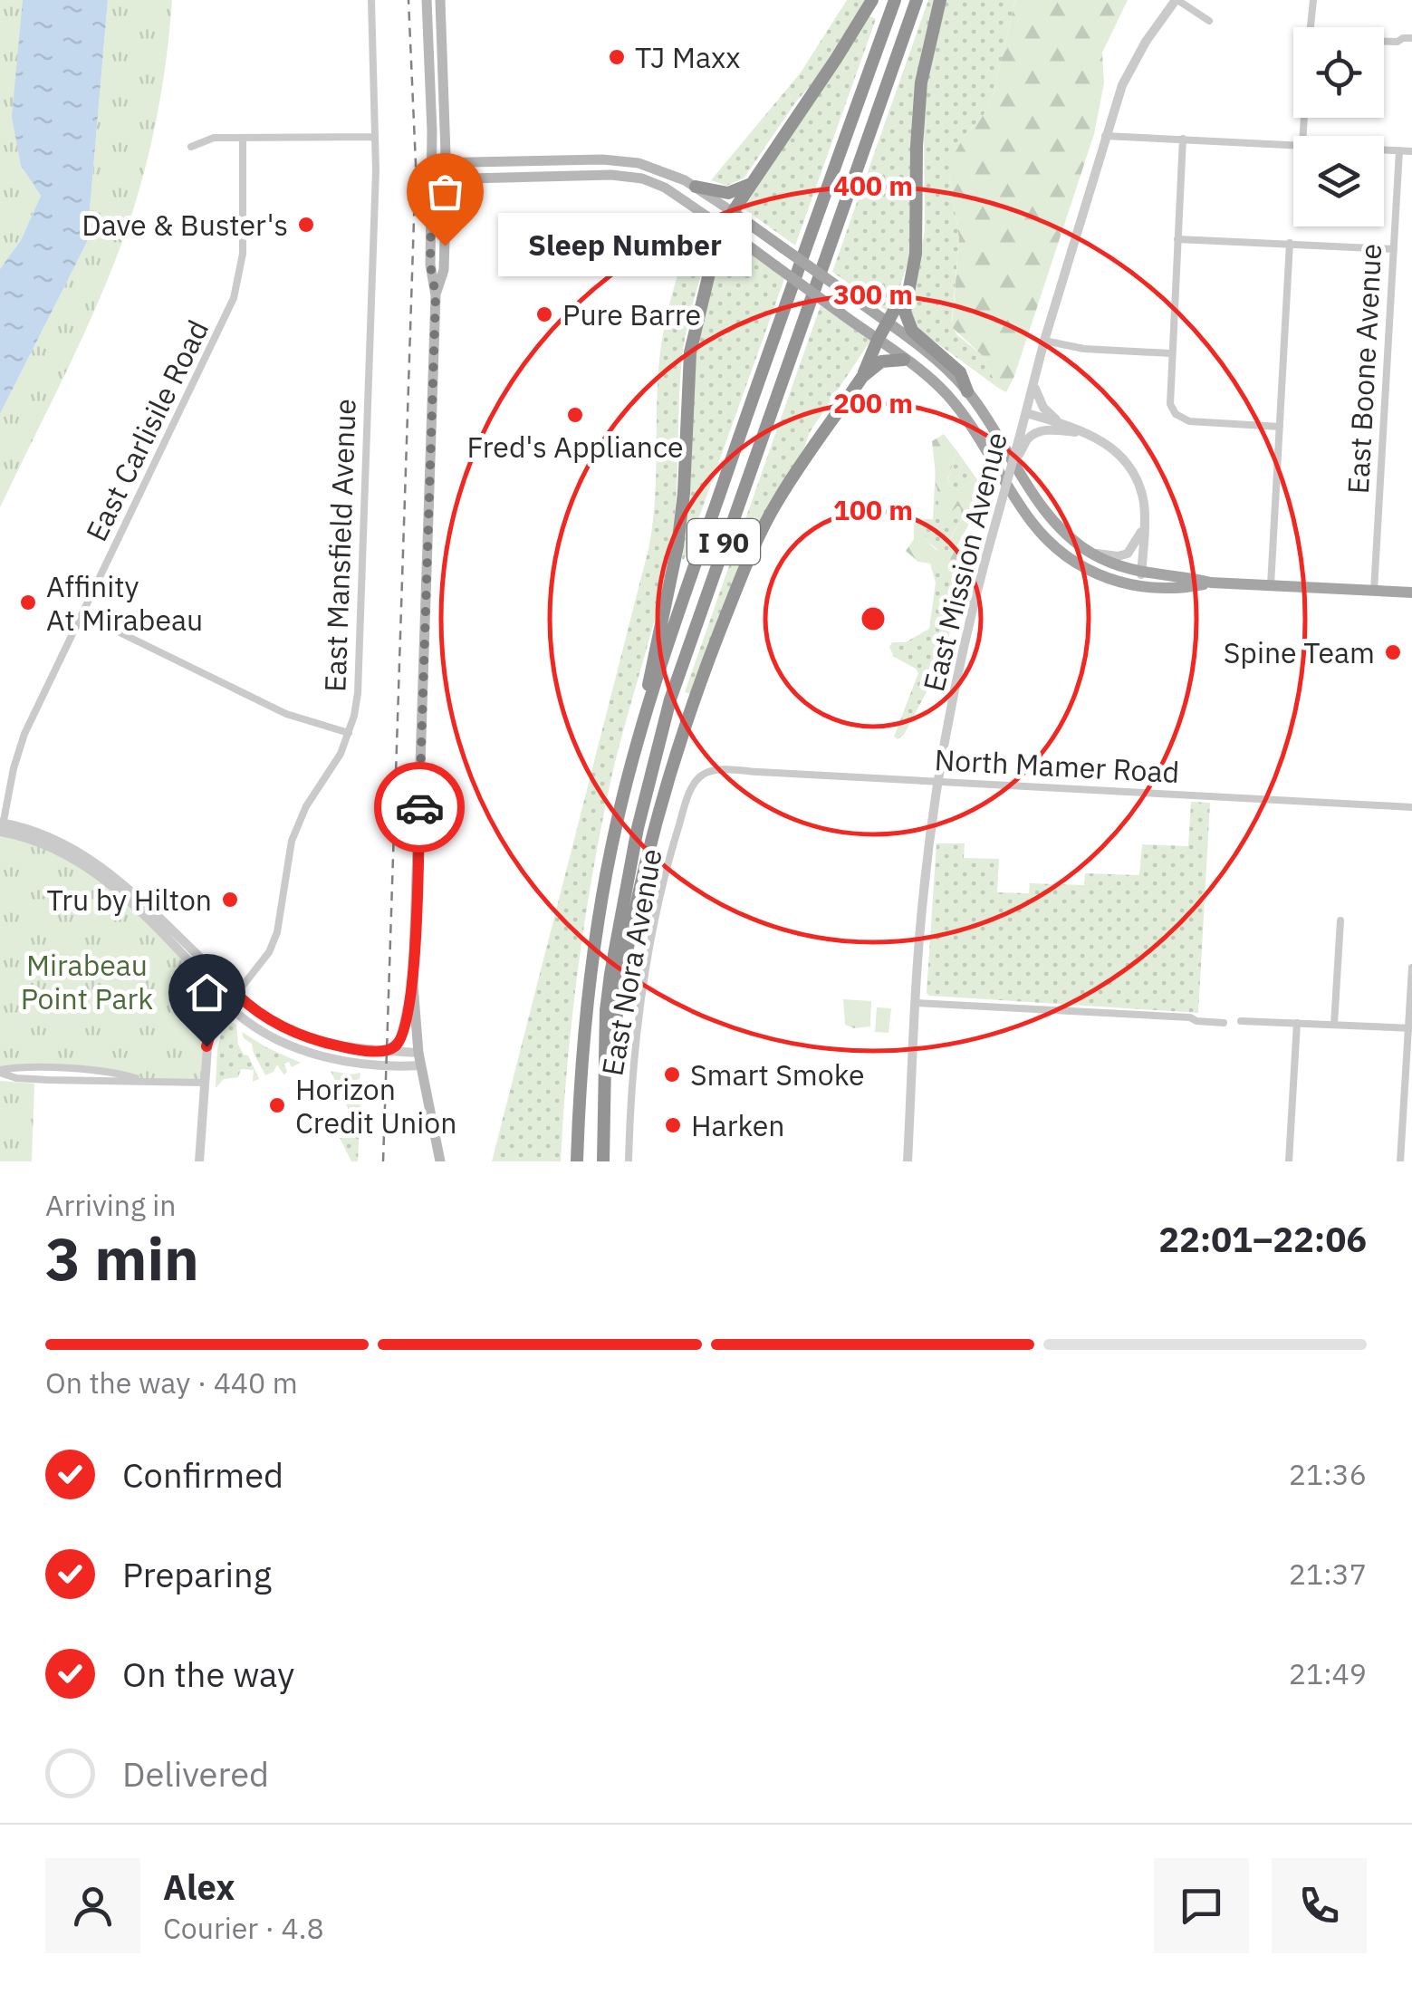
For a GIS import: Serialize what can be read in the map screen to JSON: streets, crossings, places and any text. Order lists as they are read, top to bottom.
{
  "streets": {
    "highway": ["I 90"],
    "street": [
      "East Boone Avenue",
      "East Carlisile Road",
      "East Mansfield Avenue",
      "East Mission Avenue",
      "North Mamer Road",
      "East Nora Avenue"
    ]
  },
  "crossings": [
    ["East Mission Avenue", "North Mamer Road"],
    ["North Mamer Road", "East Nora Avenue"]
  ],
  "parks": ["Mirabeau Point Park"],
  "places": [
    "TJ Maxx",
    "Dave & Buster's",
    "Sleep Number",
    "Pure Barre",
    "Fred's Appliance",
    "Affinity At Mirabeau",
    "Spine Team",
    "Tru by Hilton",
    "Smart Smoke",
    "Horizon Credit Union",
    "Harken"
  ],
  "page": {
    "bubble": "Sleep Number",
    "heading": ["3 min", "Arriving in", "22:01–22:06"],
    "panel": ["Alex", "Courier · 4.8"],
    "bar": "On the way · 440 m",
    "list": [
      ["Confirmed", "21:36"],
      ["Preparing", "21:37"],
      ["On the way", "21:49"],
      "Delivered"
    ]
  },
  "rings": [
    "400 m",
    "300 m",
    "200 m",
    "100 m"
  ]
}
